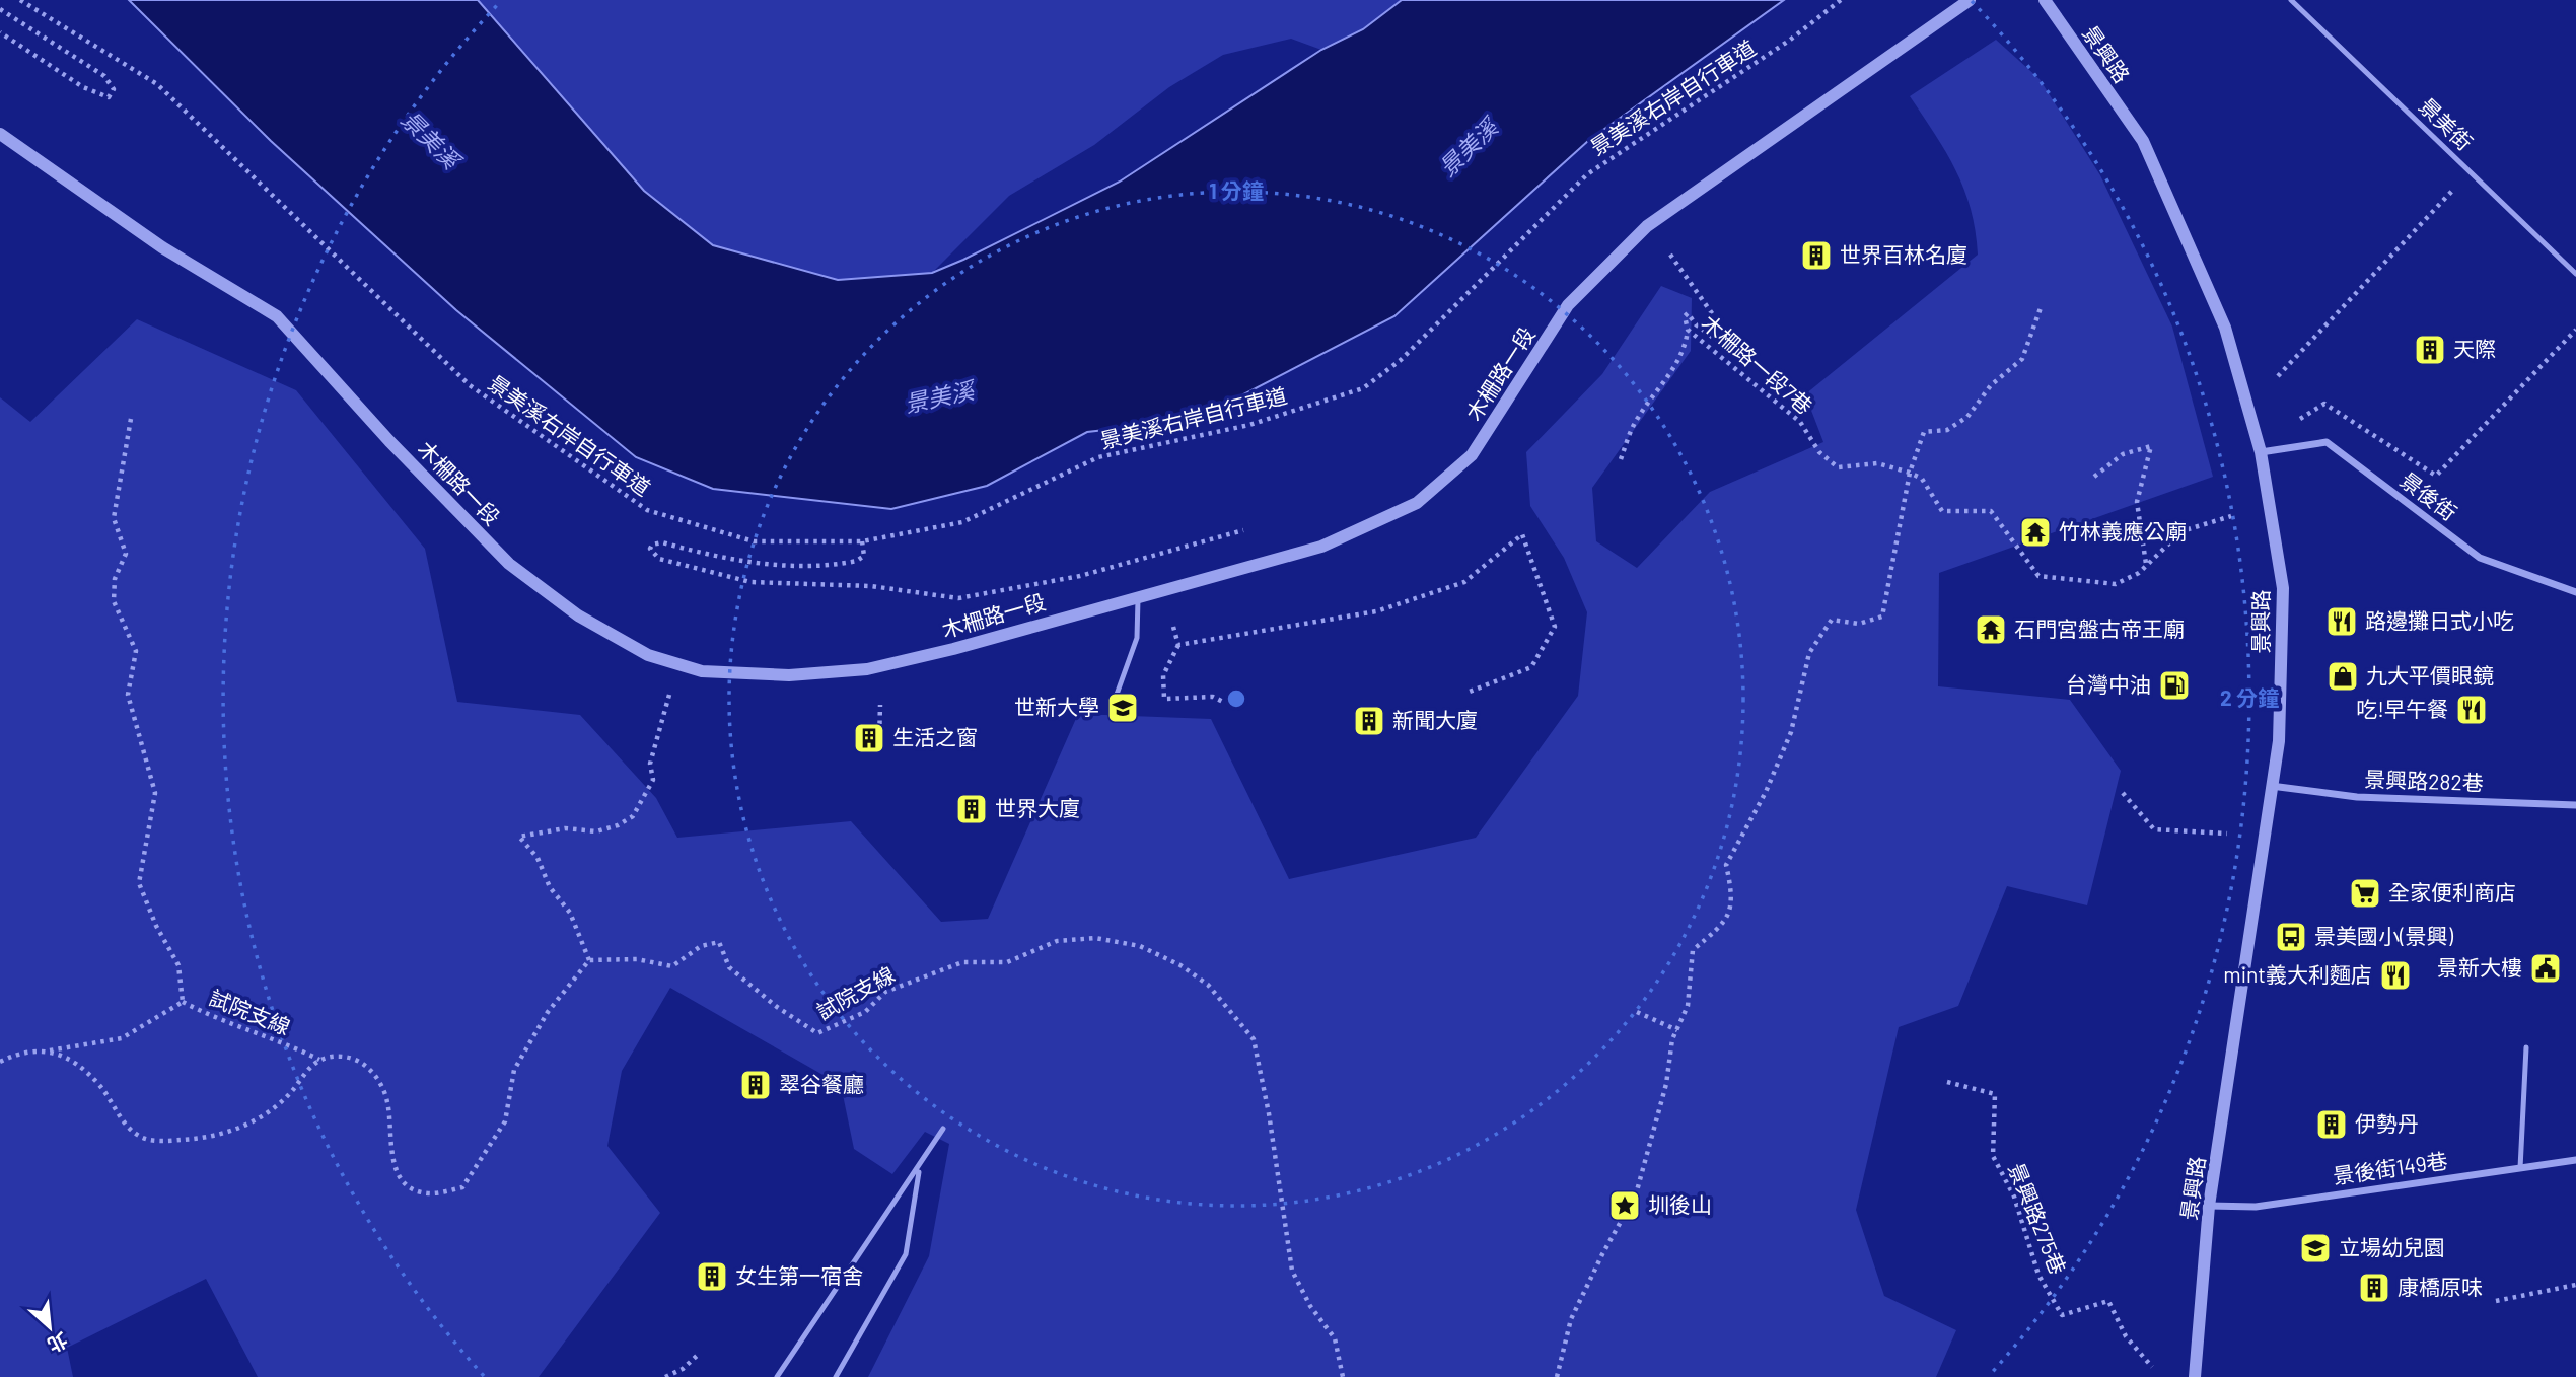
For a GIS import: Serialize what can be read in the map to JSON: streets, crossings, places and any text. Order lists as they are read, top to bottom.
{
  "streets": {
    "street": [
      "景興路",
      "木柵路一段",
      "景後街",
      "景興路282巷",
      "景後街149巷"
    ],
    "lane": ["景美街"],
    "path": [
      "景美溪右岸自行車道",
      "木柵路一段7巷",
      "試院支線",
      "景興路275巷"
    ]
  },
  "crossings": [
    ["景興路", "景後街"],
    ["景興路", "景興路282巷"],
    ["景興路", "景後街149巷"]
  ],
  "water": ["景美溪"],
  "places": {
    "building": [
      "世界百林名廈",
      "天際",
      "新聞大廈",
      "生活之窗",
      "世界大廈",
      "翠谷餐廳",
      "伊勢丹",
      "女生第一宿舍",
      "康橋原味"
    ],
    "temple": ["竹林義應公廟", "石門宮盤古帝王廟"],
    "restaurant": ["路邊攤日式小吃", "吃!早午餐", "mint義大利麵店"],
    "shop": ["九大平價眼鏡"],
    "fuel station": ["台灣中油"],
    "school or university": ["世新大學", "立場幼兒園"],
    "supermarket": ["全家便利商店"],
    "bus stop": ["景美國小(景興)"],
    "public building": ["景新大樓"],
    "place": ["圳後山"]
  },
  "north": "bottom right",
  "rings": ["1 分鐘", "2 分鐘"]
}
